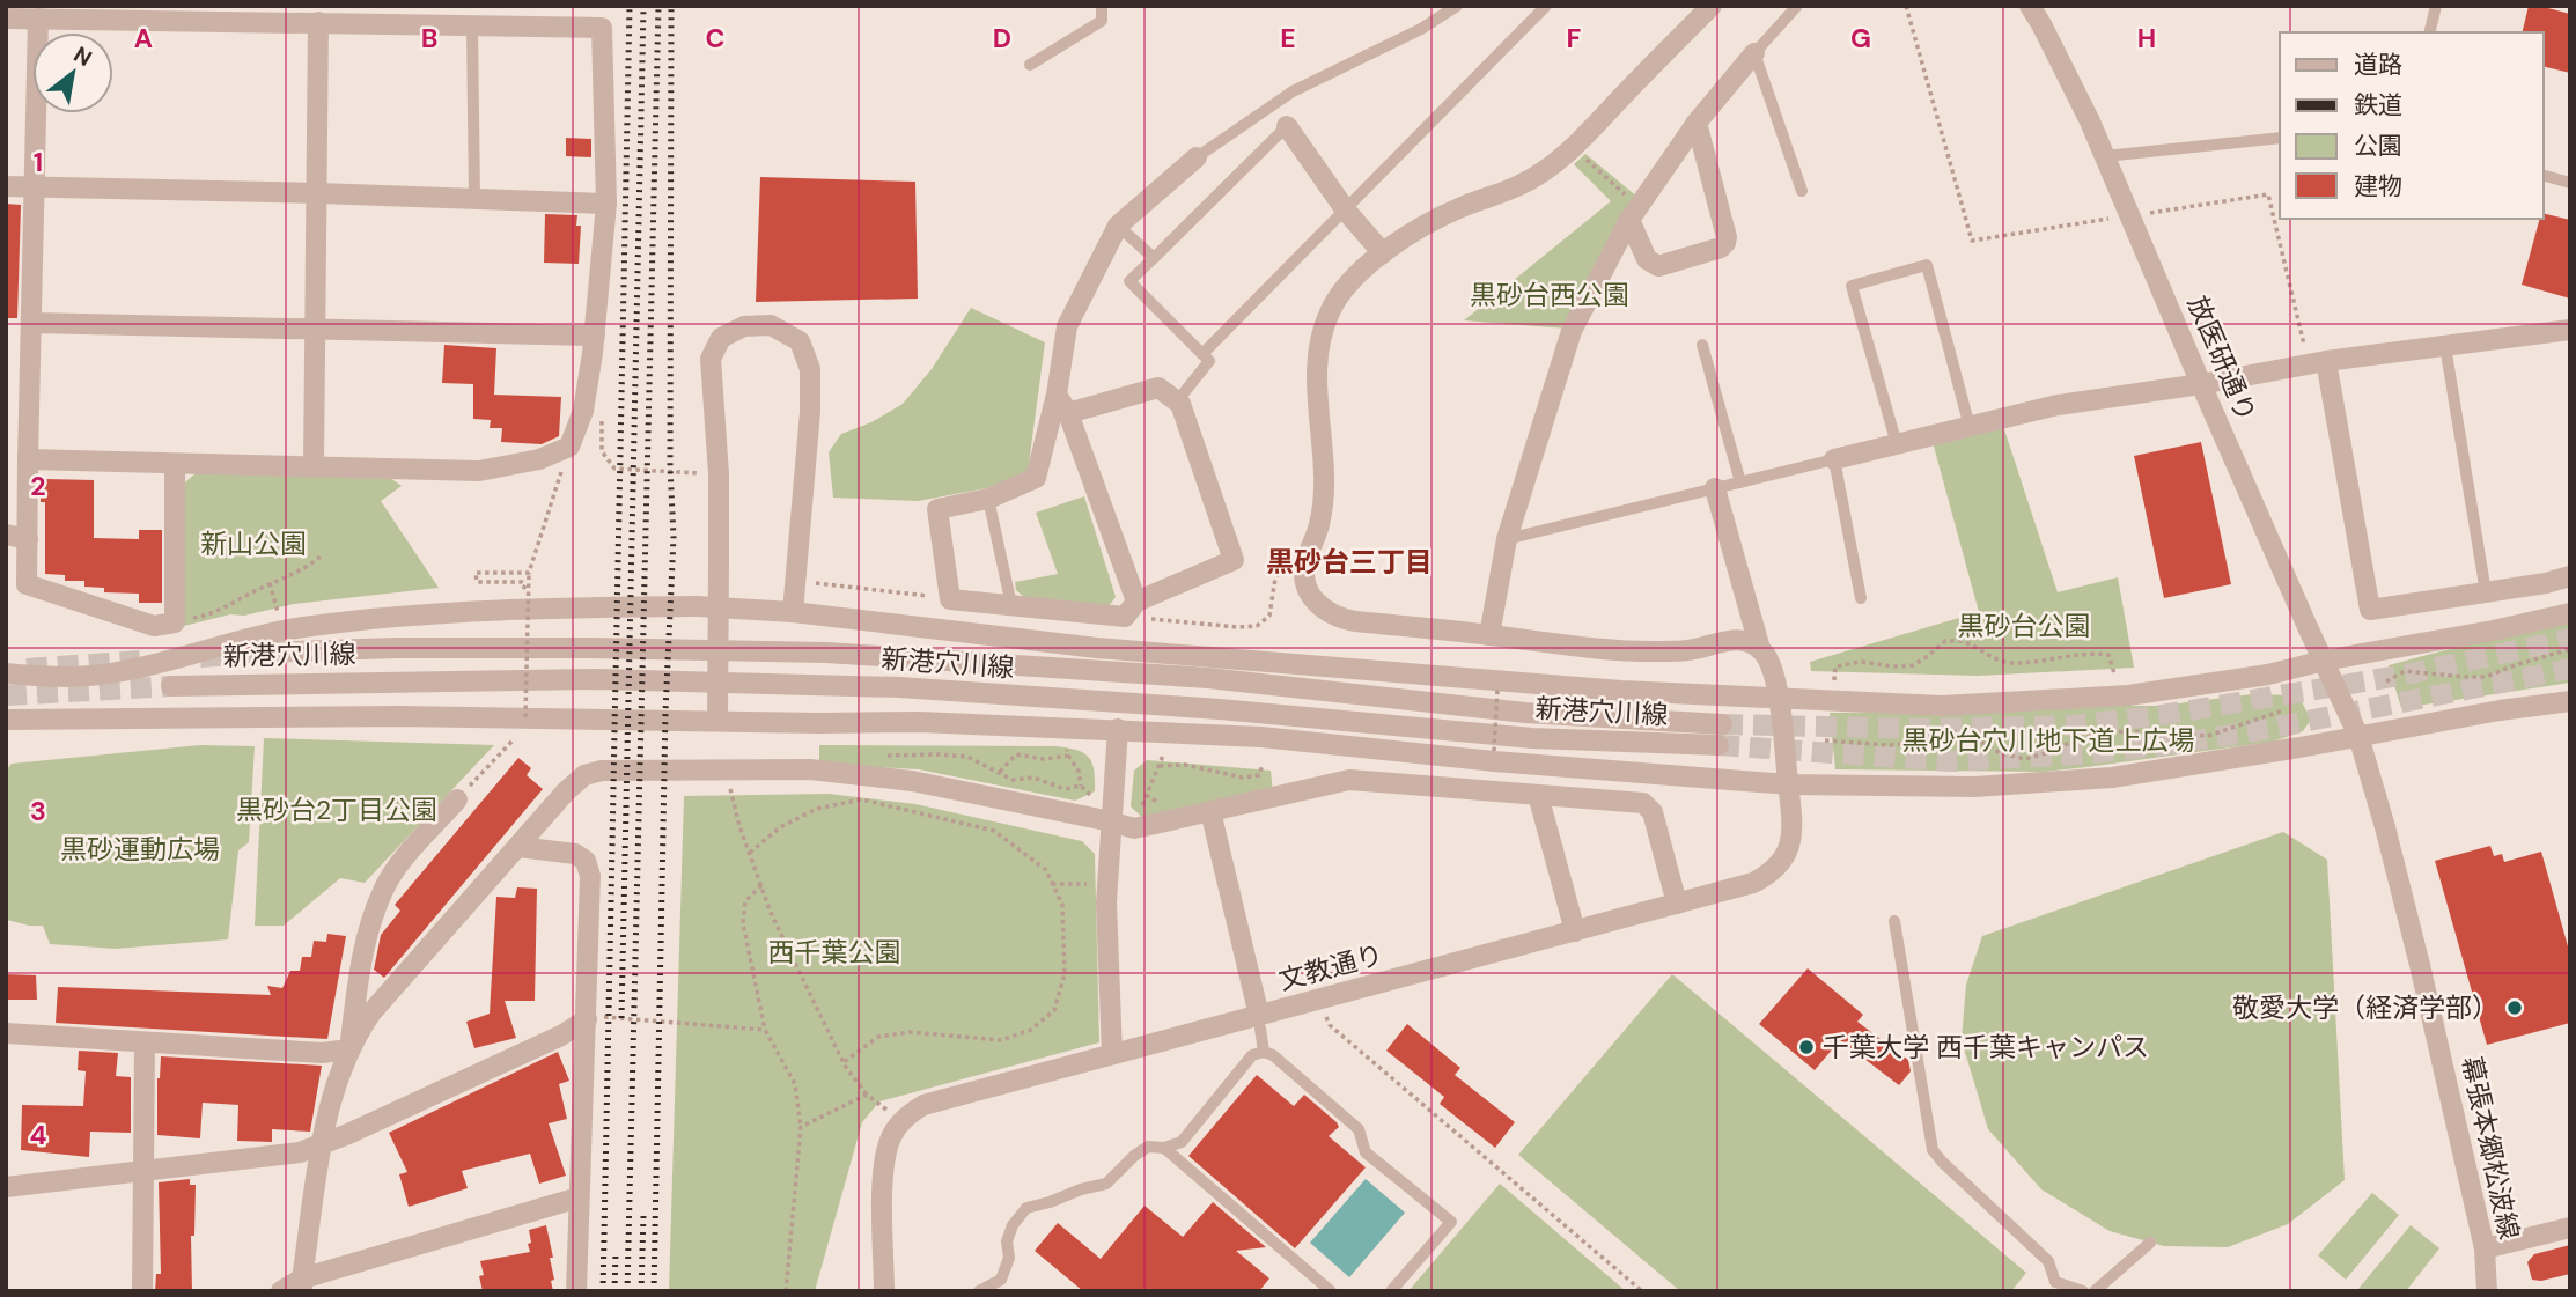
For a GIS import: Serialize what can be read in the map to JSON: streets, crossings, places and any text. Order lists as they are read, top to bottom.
{
  "streets": {
    "street": [
      "放医研通り",
      "新港穴川線",
      "文教通り",
      "幕張本郷松波線"
    ]
  },
  "crossings": [
    ["放医研通り", "幕張本郷松波線"]
  ],
  "districts": ["黒砂台三丁目"],
  "parks": [
    "黒砂台西公園",
    "新山公園",
    "黒砂台公園",
    "黒砂台穴川地下道上広場",
    "黒砂台2丁目公園",
    "黒砂運動広場",
    "西千葉公園"
  ],
  "places": ["敬愛大学（経済学部）", "千葉大学 西千葉キャンパス"],
  "legend": [
    "道路",
    "鉄道",
    "公園",
    "建物"
  ],
  "north": "top right",
  "grid": {
    "columns": [
      "A",
      "B",
      "C",
      "D",
      "E",
      "F",
      "G",
      "H"
    ],
    "rows": [
      "1",
      "2",
      "3",
      "4"
    ]
  }
}
